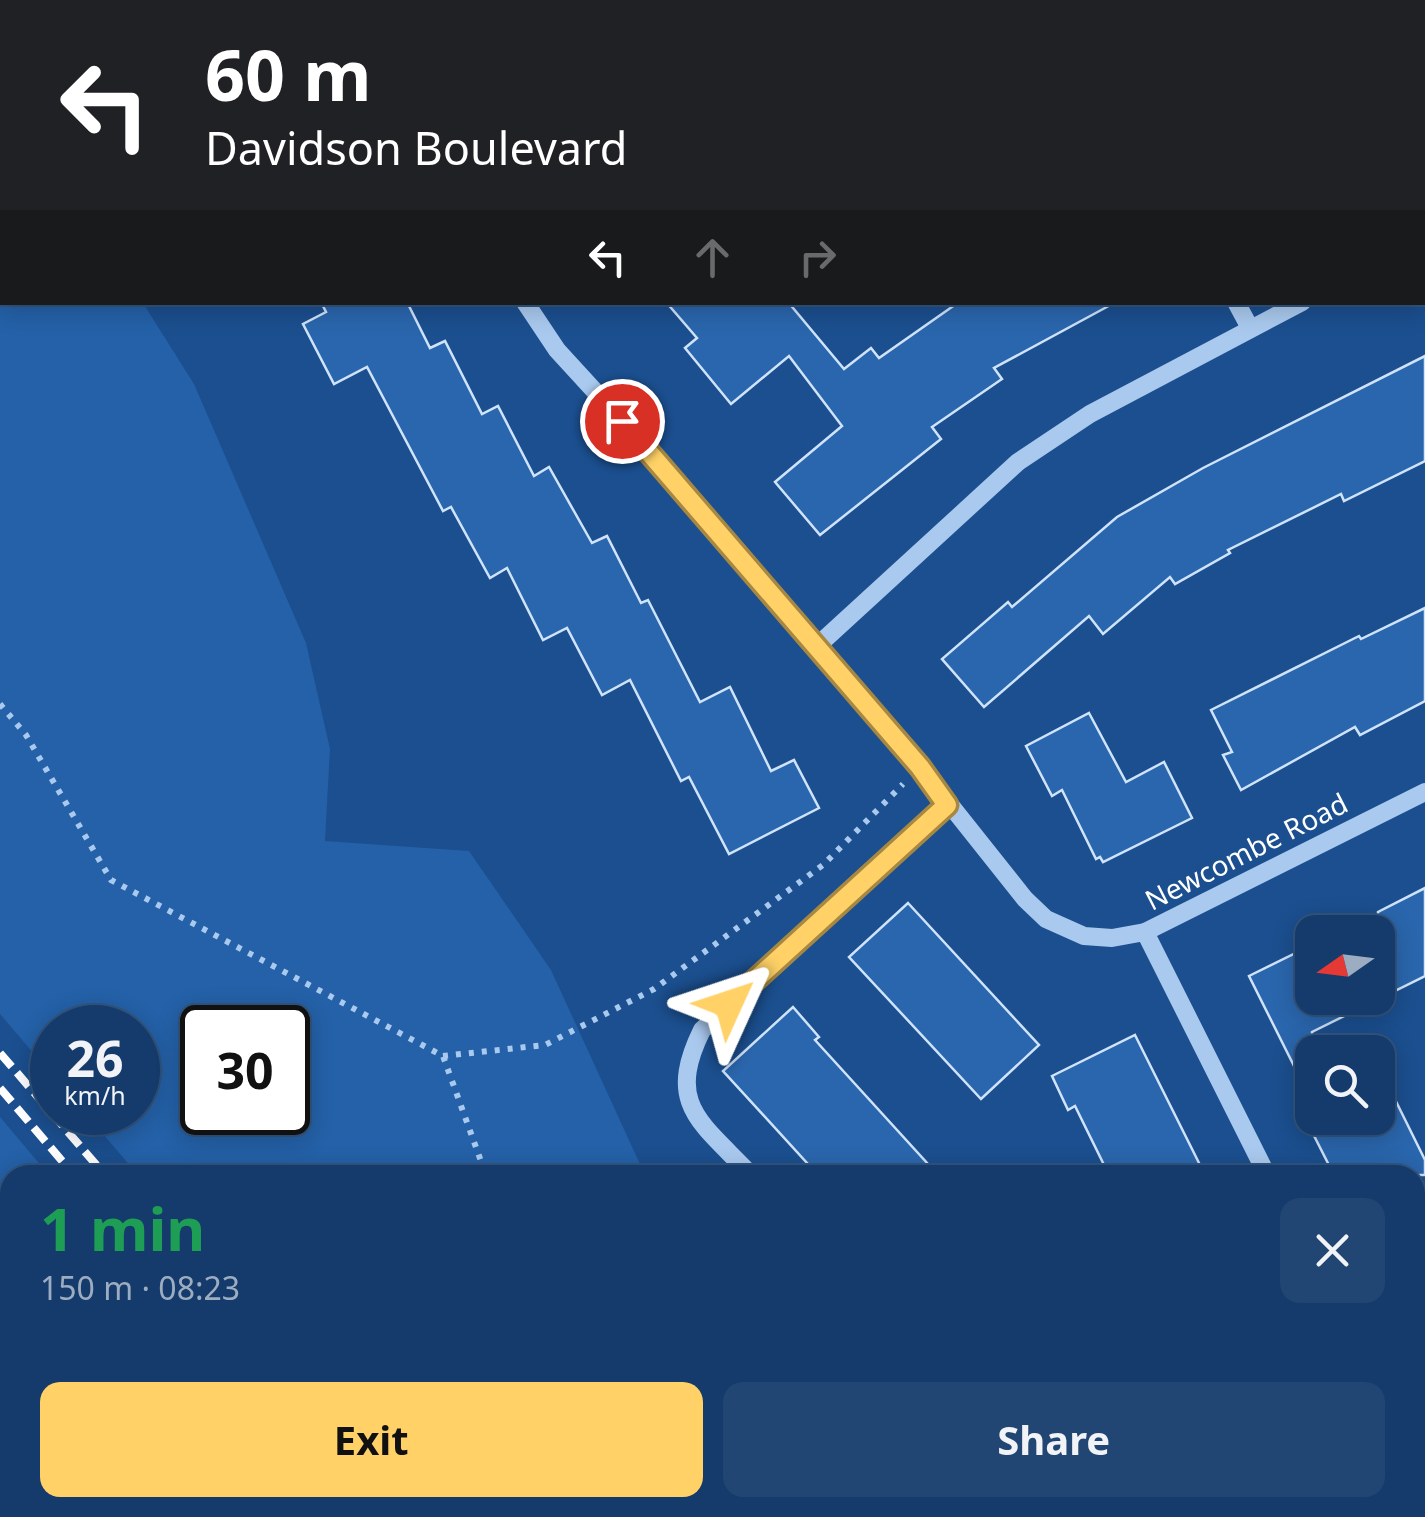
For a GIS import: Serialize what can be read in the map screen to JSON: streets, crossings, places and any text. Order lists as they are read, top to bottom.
{
  "streets": {
    "street": ["Newcombe Road"]
  },
  "north": "left",
  "page": {
    "turn": ["60 m", "Davidson Boulevard"],
    "speed": "26 km/h",
    "limit": "30",
    "heading": ["1 min", "150 m · 08:23"],
    "buttons": ["Exit", "Share"]
  }
}
